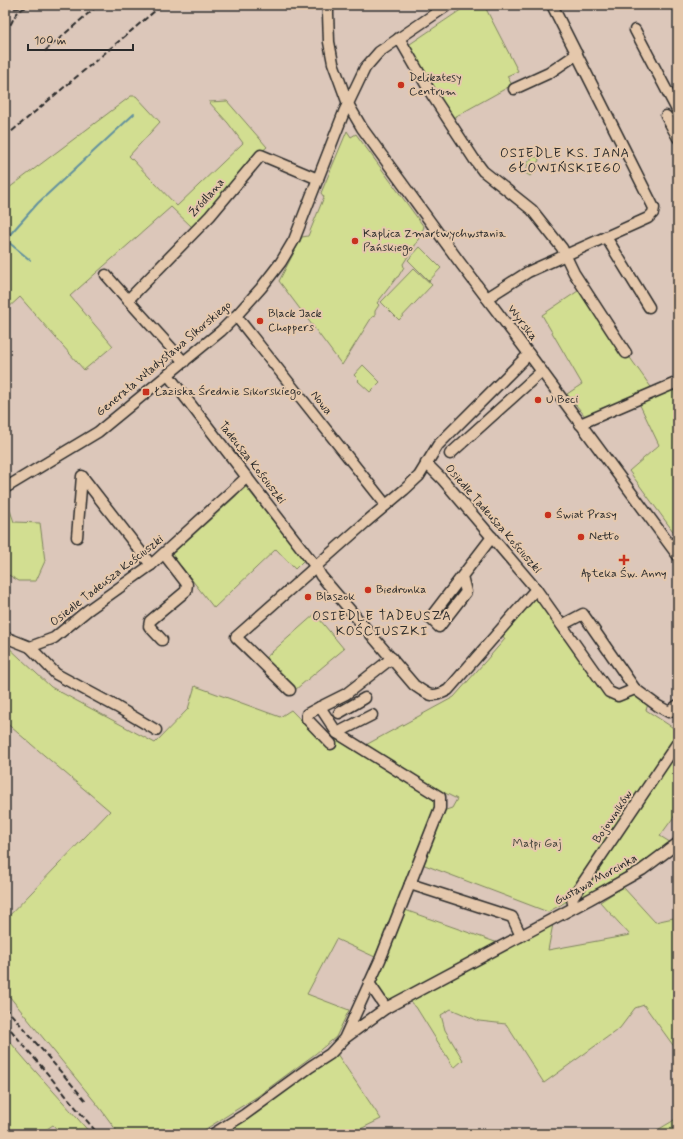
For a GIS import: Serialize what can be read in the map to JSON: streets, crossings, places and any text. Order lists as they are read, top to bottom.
{
  "streets": {
    "street": [
      "Źródlana",
      "Wyrska",
      "Generała Władysława Sikorskiego",
      "Nowa",
      "Tadeusza Kościuszki",
      "Osiedle Tadeusza Kościuszki",
      "Bojowników",
      "Gustawa Morcinka"
    ]
  },
  "crossings": [
    ["Źródlana", "Generała Władysława Sikorskiego"],
    ["Wyrska", "Generała Władysława Sikorskiego"],
    ["Generała Władysława Sikorskiego", "Nowa"],
    ["Generała Władysława Sikorskiego", "Tadeusza Kościuszki"],
    ["Nowa", "Osiedle Tadeusza Kościuszki"],
    ["Tadeusza Kościuszki", "Osiedle Tadeusza Kościuszki"],
    ["Bojowników", "Gustawa Morcinka"]
  ],
  "districts": ["OSIEDLE KS. JANA GŁOWIŃSKIEGO", "OSIEDLE TADEUSZA KOŚCIUSZKI"],
  "parks": ["Małpi Gaj"],
  "places": {
    "other": [
      "Delikatesy Centrum",
      "Kaplica Zmartwychwstania Pańskiego",
      "Black Jack Choppers",
      "U Beci",
      "Świat Prasy",
      "Netto",
      "Biedronka",
      "Blaszok"
    ],
    "transit": ["Łaziska Średnie Sikorskiego"],
    "health": ["Apteka Św. Anny"]
  },
  "scale_bar": "100 m"
}
